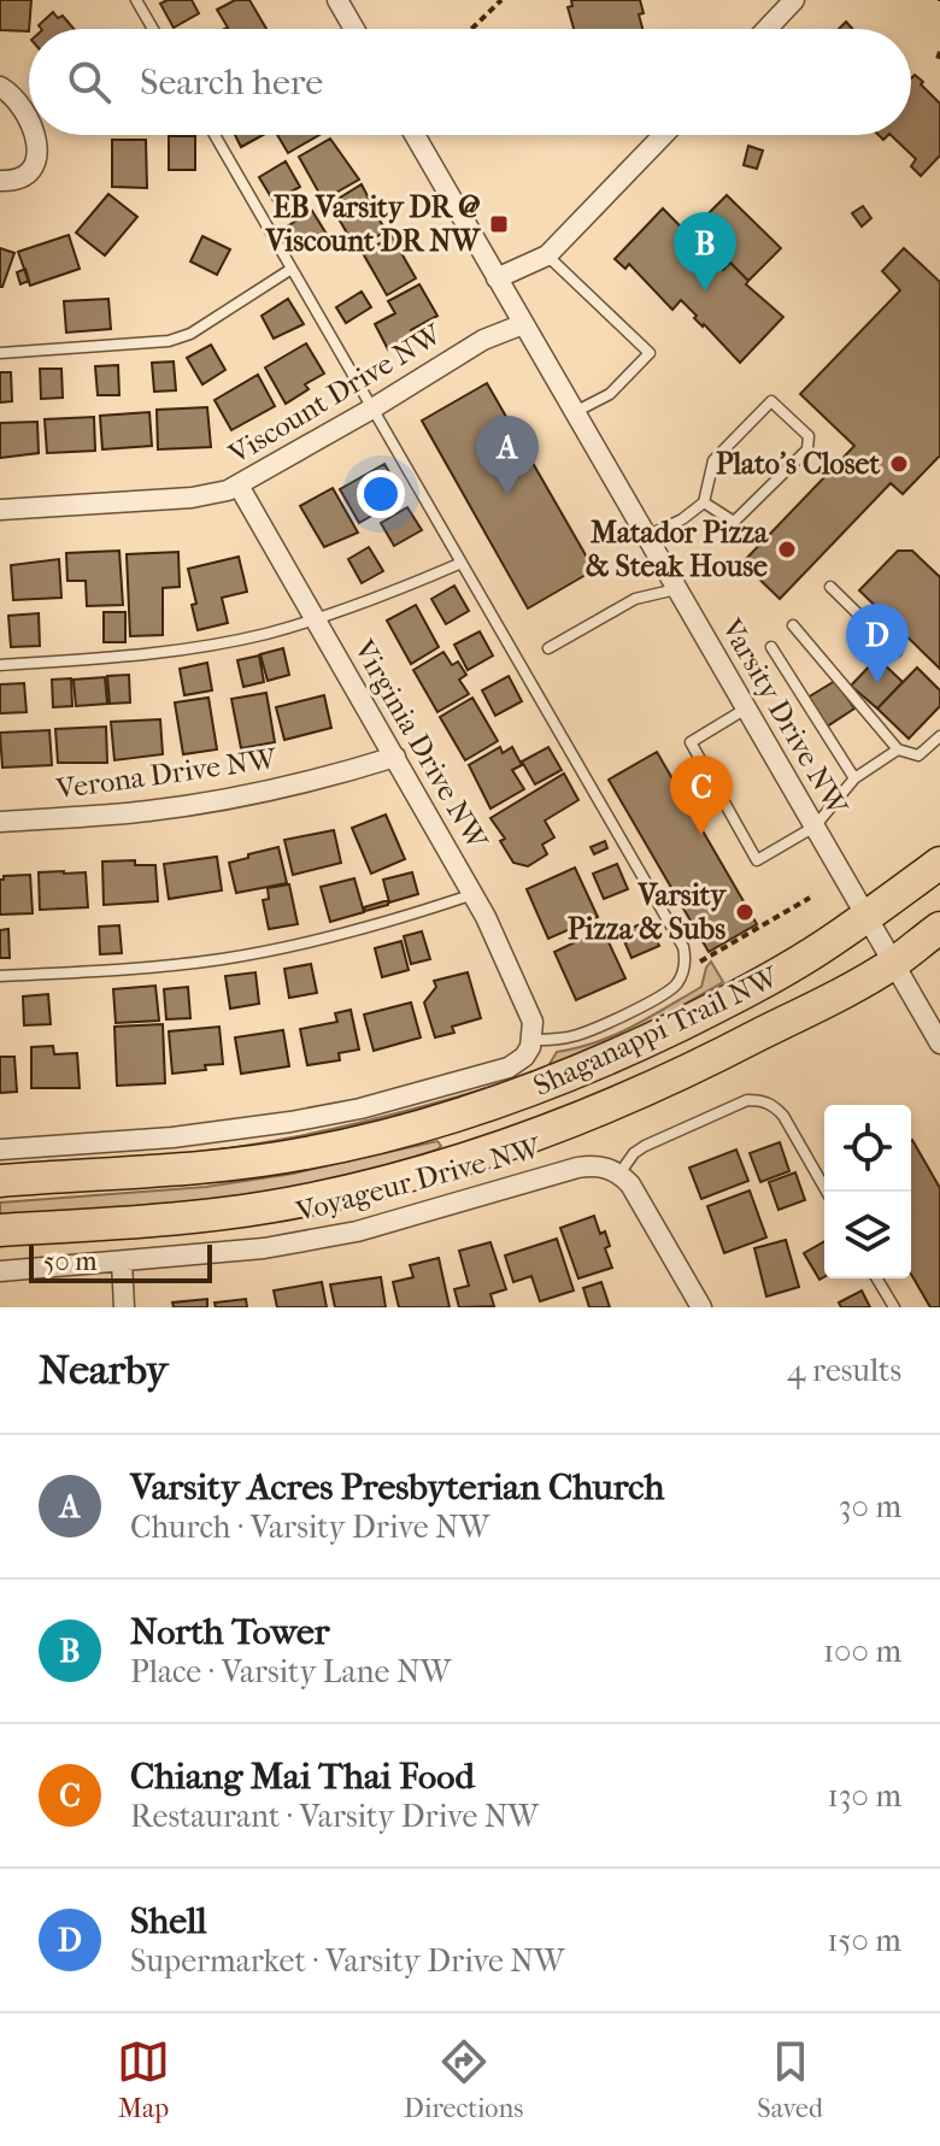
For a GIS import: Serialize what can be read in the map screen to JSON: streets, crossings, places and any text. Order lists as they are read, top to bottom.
{
  "streets": {
    "main road": ["Shaganappi Trail NW"],
    "street": [
      "Viscount Drive NW",
      "Varsity Drive NW",
      "Virginia Drive NW",
      "Verona Drive NW",
      "Voyageur Drive NW"
    ]
  },
  "crossings": [
    ["Viscount Drive NW", "Varsity Drive NW"],
    ["Viscount Drive NW", "Virginia Drive NW"],
    ["Varsity Drive NW", "Shaganappi Trail NW"],
    ["Virginia Drive NW", "Verona Drive NW"]
  ],
  "places": {
    "transit": ["EB Varsity DR @ Viscount DR NW"],
    "other": ["Plato's Closet", "Matador Pizza & Steak House", "Varsity Pizza & Subs"]
  },
  "scale_bar": "50 m",
  "page": {
    "search": "Search here",
    "pins": [
      "B",
      "A",
      "D",
      "C"
    ],
    "scale": "50 m",
    "heading": ["Nearby", "4 results"],
    "list": [
      {
        "mark": "A",
        "name": "Varsity Acres Presbyterian Church",
        "note": "Church · Varsity Drive NW",
        "value": "30 m"
      },
      {
        "mark": "B",
        "name": "North Tower",
        "note": "Place · Varsity Lane NW",
        "value": "100 m"
      },
      {
        "mark": "C",
        "name": "Chiang Mai Thai Food",
        "note": "Restaurant · Varsity Drive NW",
        "value": "130 m"
      },
      {
        "mark": "D",
        "name": "Shell",
        "note": "Supermarket · Varsity Drive NW",
        "value": "150 m"
      }
    ],
    "nav": ["Map", "Directions", "Saved"]
  }
}
